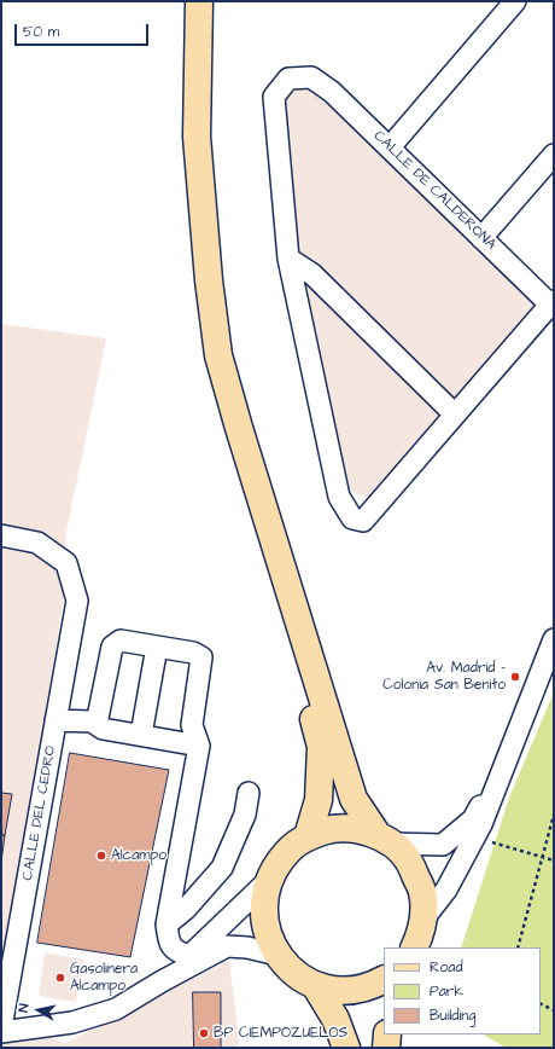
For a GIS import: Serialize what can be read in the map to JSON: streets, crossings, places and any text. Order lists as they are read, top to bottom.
{
  "streets": {
    "street": ["CALLE DE CALDERONA", "CALLE DEL CEDRO"]
  },
  "places": [
    "Av. Madrid - Colonia San Benito",
    "Alcampo",
    "Gasolinera Alcampo",
    "BP CIEMPOZUELOS"
  ],
  "legend": ["Road", "Park", "Building"],
  "scale_bar": "50 m",
  "north": "left"
}
